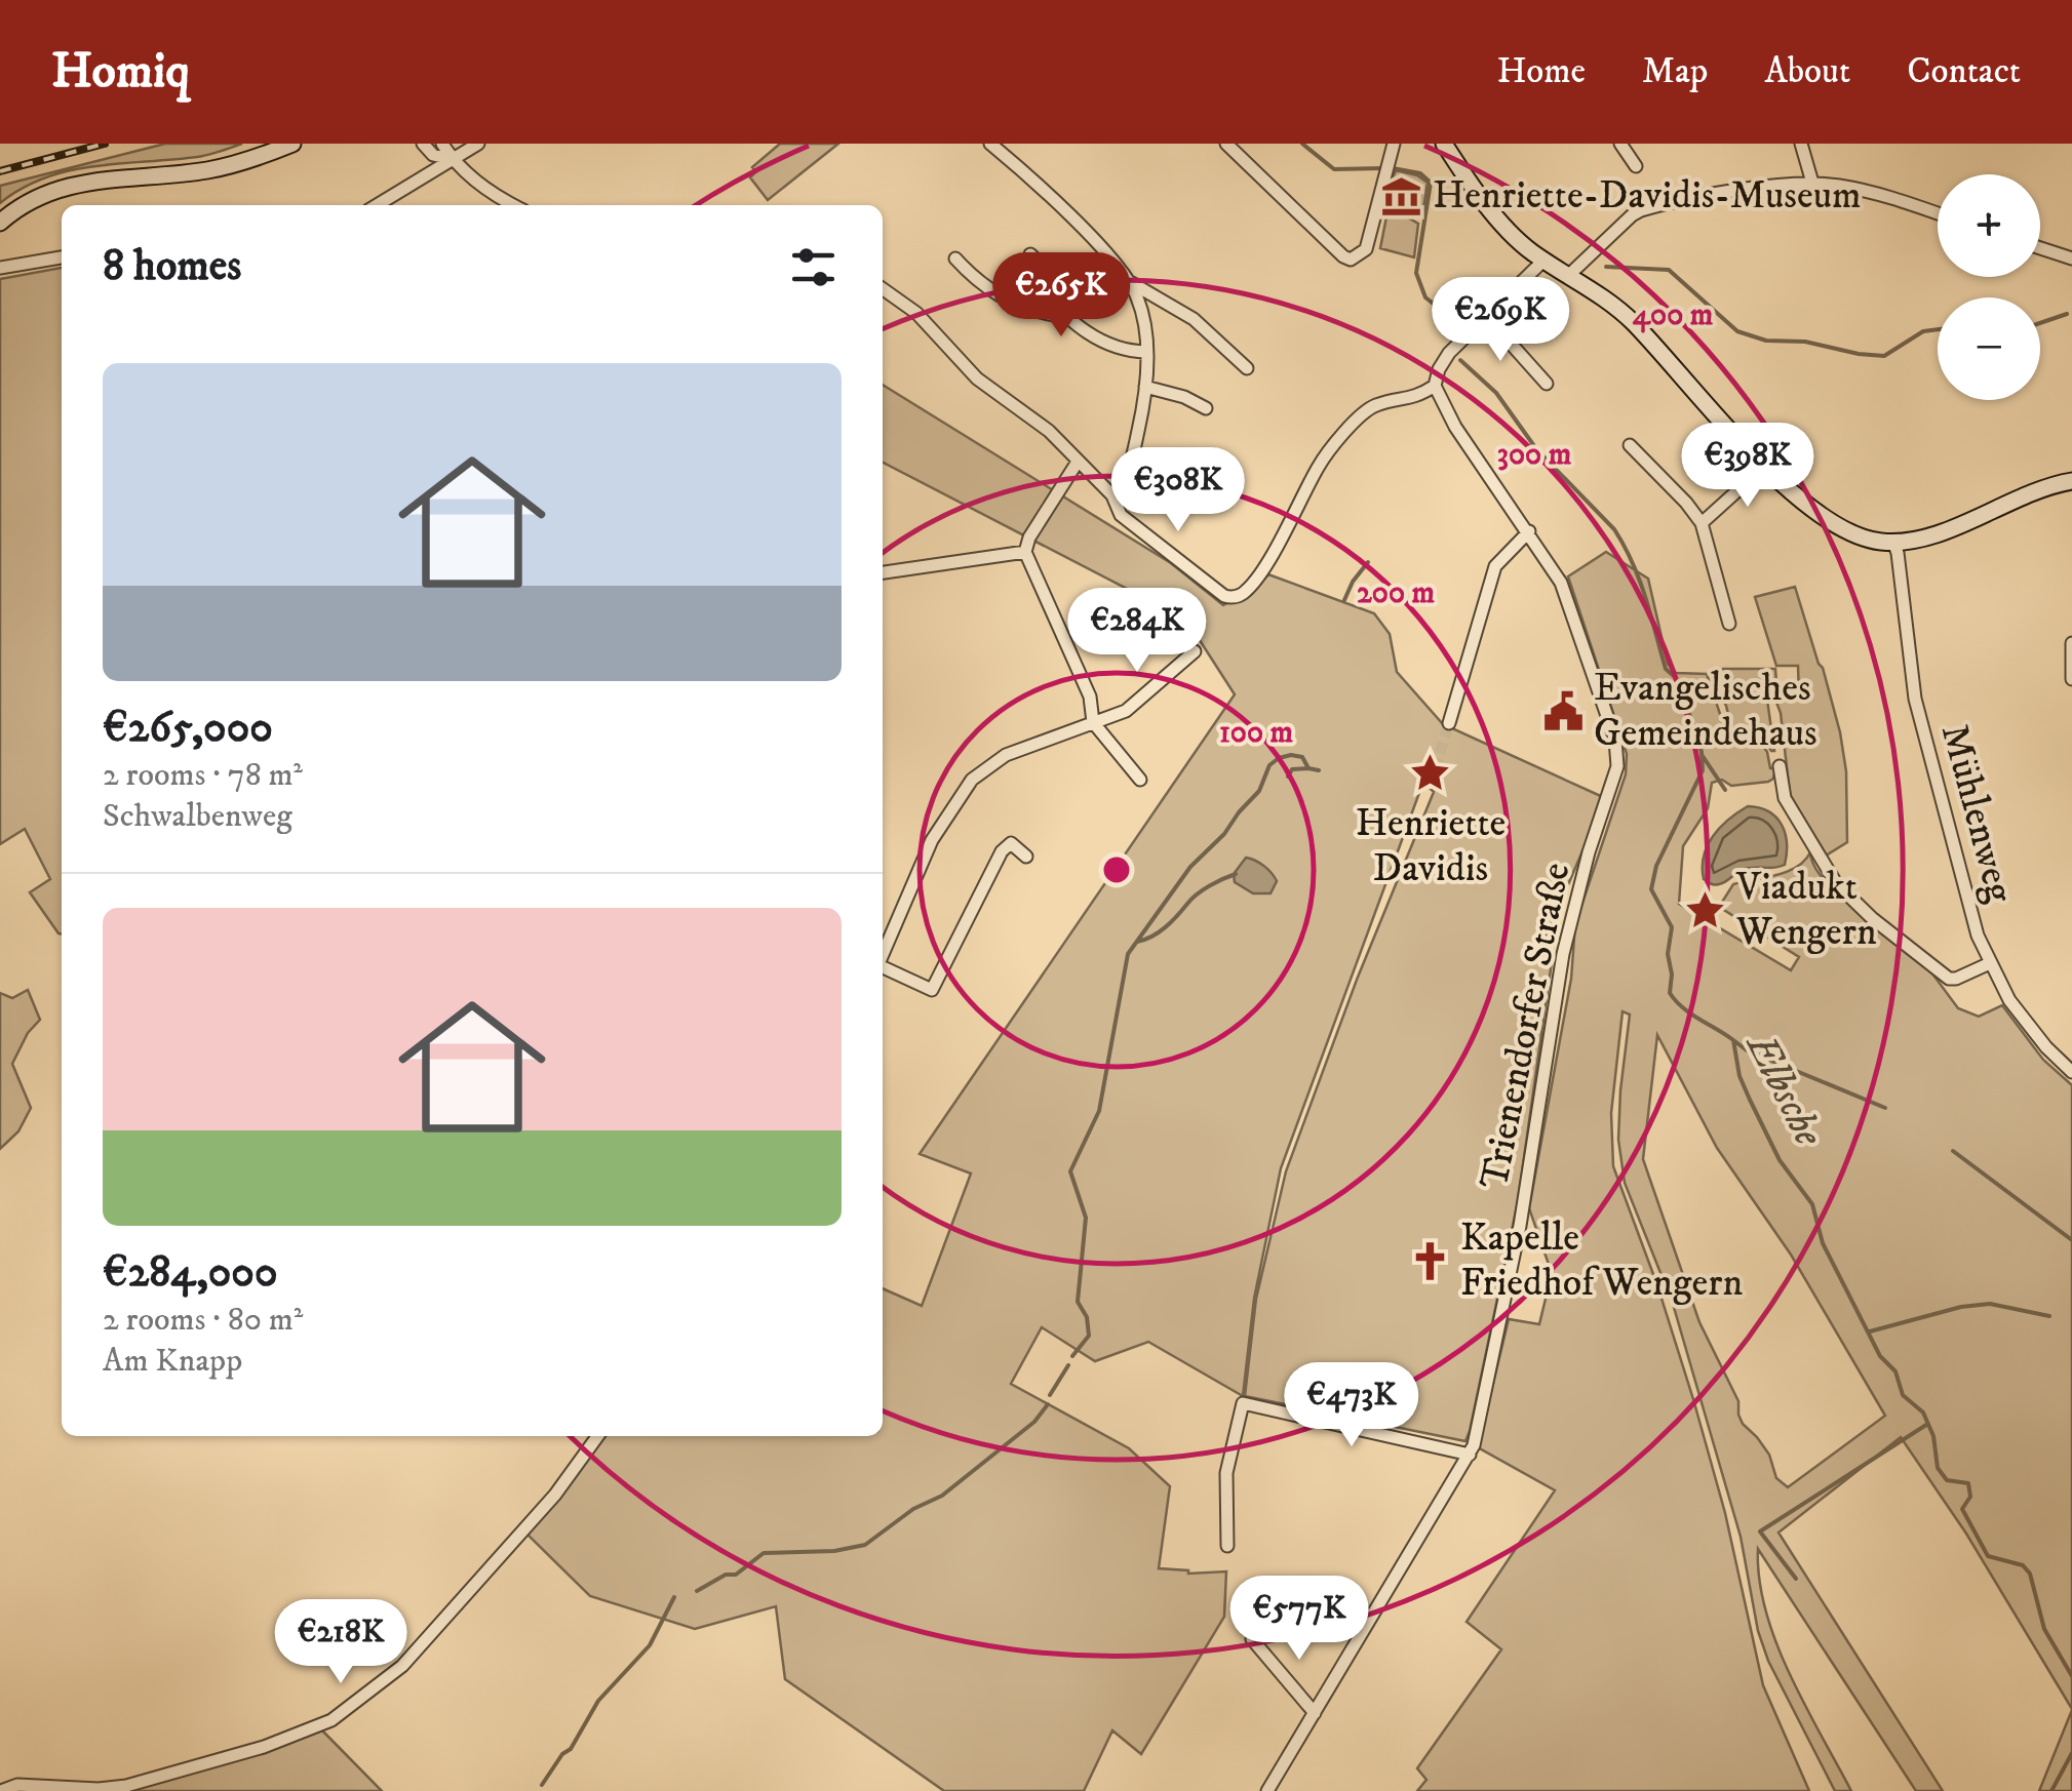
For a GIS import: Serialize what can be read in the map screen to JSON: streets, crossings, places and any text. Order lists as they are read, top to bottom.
{
  "streets": {
    "street": ["Mühlenweg", "Trienendorfer Straße"]
  },
  "water": ["Elbsche"],
  "places": {
    "museum": ["Henriette-Davidis-Museum"],
    "public building": ["Evangelisches Gemeindehaus"],
    "place": ["Henriette Davidis", "Viadukt Wengern"],
    "church": ["Kapelle Friedhof Wengern"]
  },
  "page": {
    "header": "Homiq",
    "nav": [
      "Home",
      "Map",
      "About",
      "Contact"
    ],
    "map_buttons": ["+", "−"],
    "heading": "8 homes",
    "price": [
      "€265K",
      "€269K",
      "€398K",
      "€308K",
      "€284K",
      "€473K",
      "€577K",
      "€218K"
    ],
    "list": [
      {
        "name": "€265,000",
        "note": "2 rooms · 78 m² · Schwalbenweg"
      },
      {
        "name": "€284,000",
        "note": "2 rooms · 80 m² · Am Knapp"
      }
    ]
  },
  "rings": [
    "400 m",
    "300 m",
    "200 m",
    "100 m"
  ]
}
